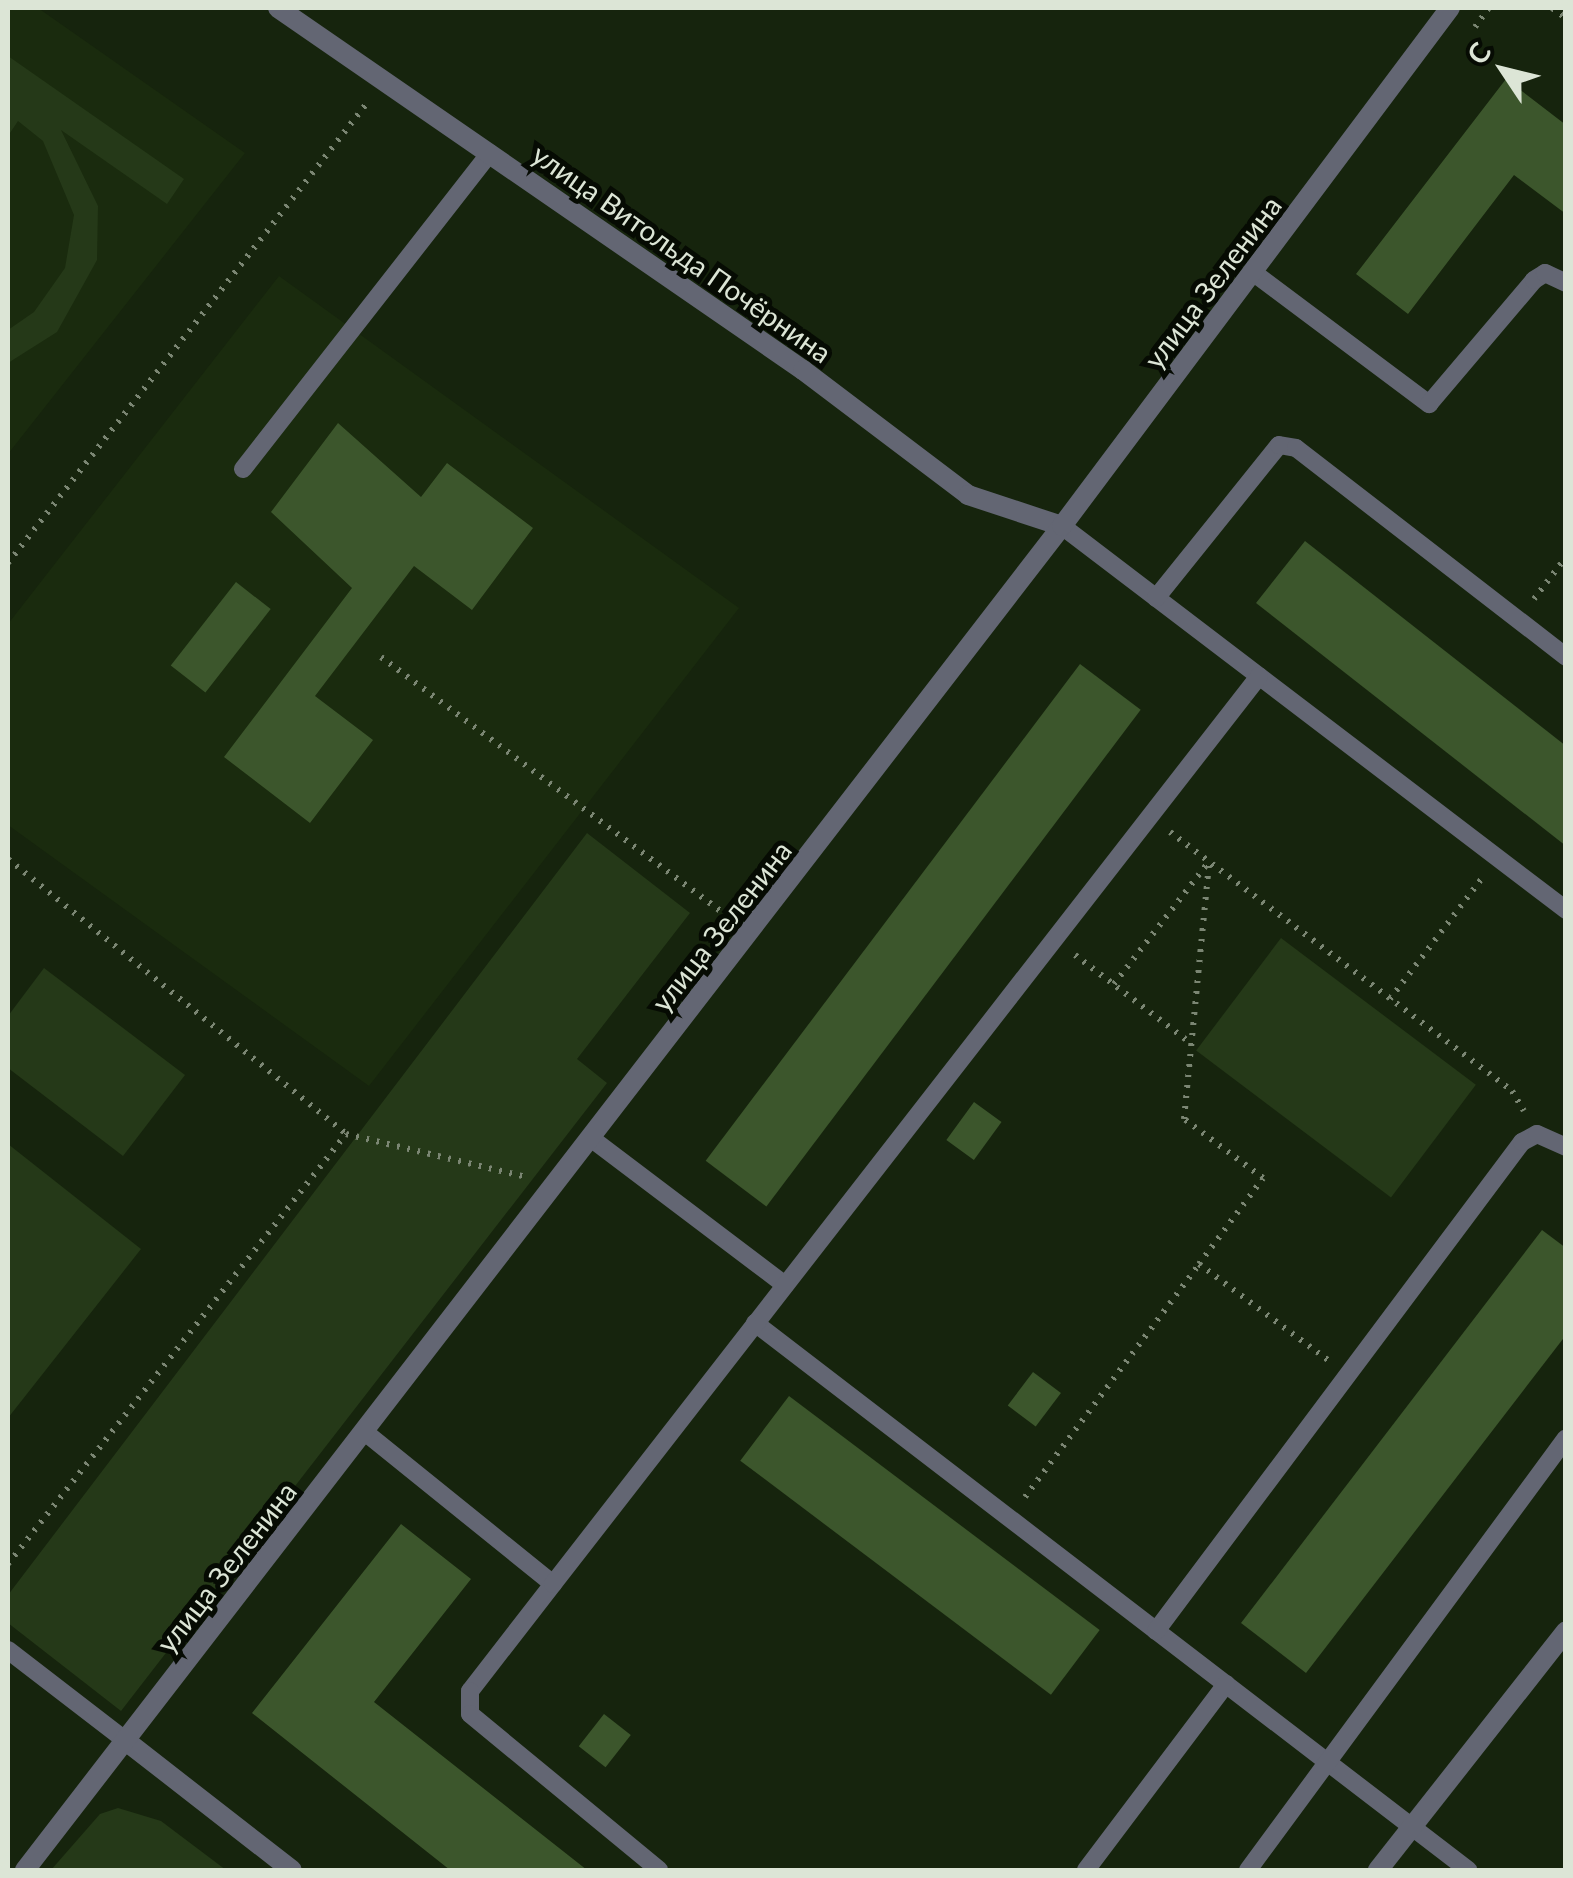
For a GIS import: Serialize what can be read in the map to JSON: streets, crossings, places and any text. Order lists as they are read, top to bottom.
{
  "streets": {
    "street": ["улица Витольда Почёрнина", "улица Зеленина"]
  },
  "crossings": [
    ["улица Витольда Почёрнина", "улица Зеленина"]
  ],
  "north": "top left"
}
